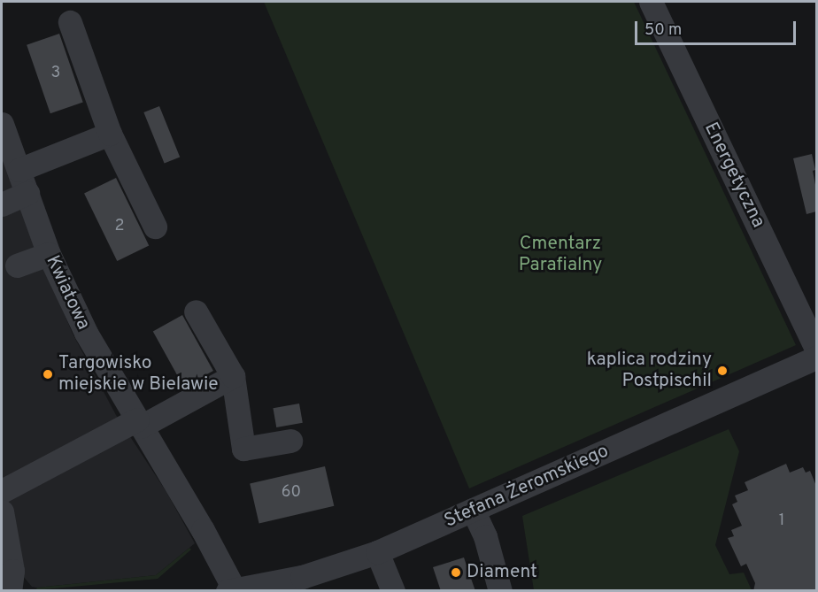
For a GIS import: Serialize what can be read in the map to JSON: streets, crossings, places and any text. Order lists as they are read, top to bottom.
{
  "streets": {
    "street": ["Energetyczna", "Kwiatowa", "Stefana Żeromskiego"]
  },
  "crossings": [
    ["Kwiatowa", "Stefana Żeromskiego"]
  ],
  "parks": ["Cmentarz Parafialny"],
  "places": ["kaplica rodziny Postpischil", "Targowisko miejskie w Bielawie", "Diament"],
  "house_numbers": [
    "3",
    "2",
    "60",
    "1"
  ],
  "scale_bar": "50 m"
}
